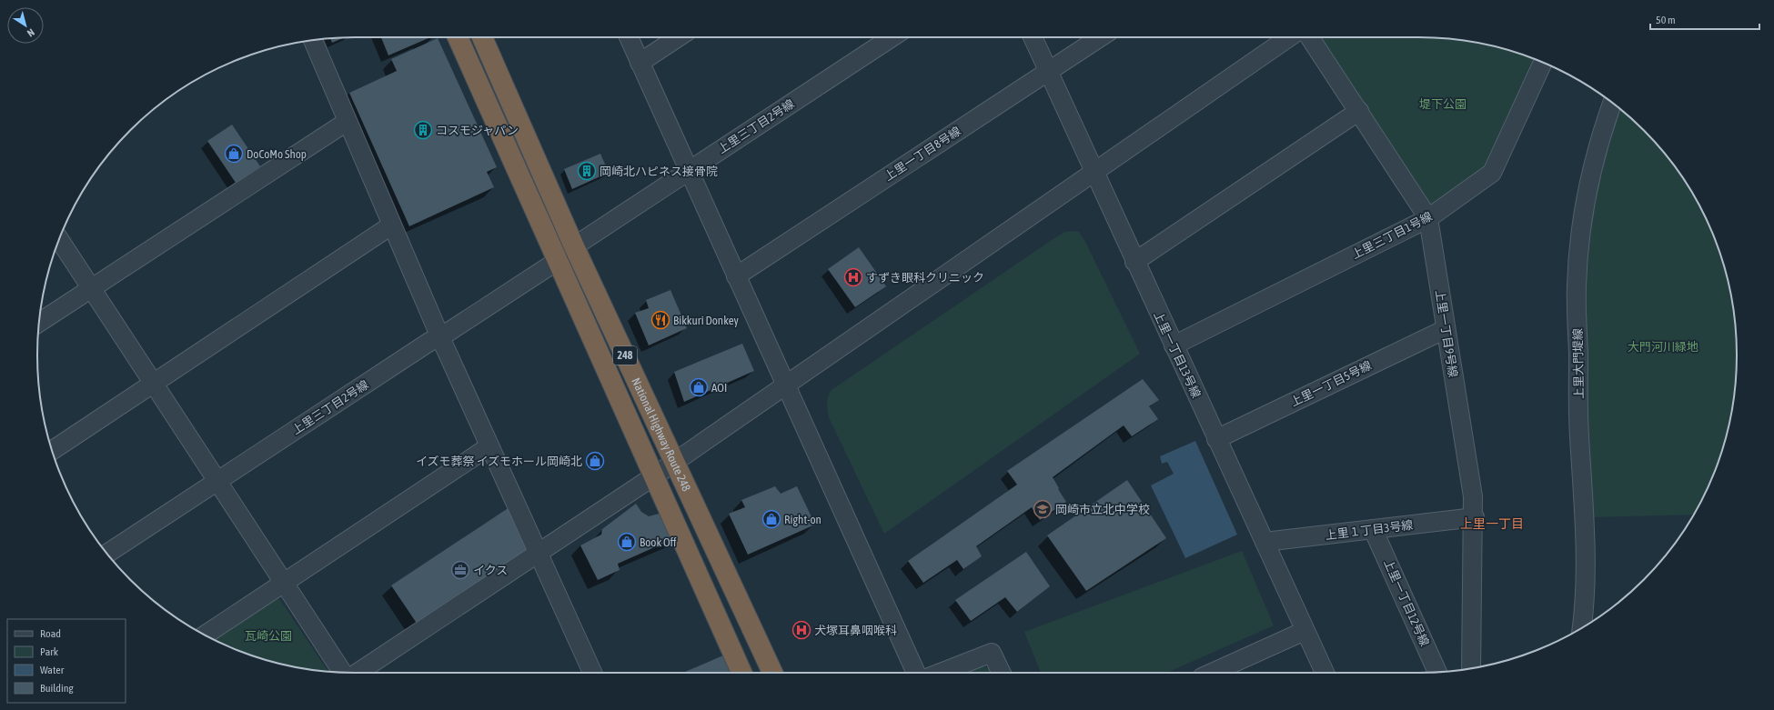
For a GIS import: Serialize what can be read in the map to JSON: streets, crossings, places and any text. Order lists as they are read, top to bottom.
{
  "streets": {
    "highway": ["248", "National Highway Route 248"],
    "street": [
      "上里三丁目2号線",
      "上里一丁目8号線",
      "上里三丁目1号線",
      "上里一丁目9号線",
      "上里一丁目13号線",
      "上里大門堤線",
      "上里一丁目5号線",
      "上里１丁目3号線",
      "上里一丁目12号線"
    ]
  },
  "crossings": [
    ["上里三丁目2号線", "National Highway Route 248"],
    ["上里一丁目8号線", "上里一丁目13号線"],
    ["上里三丁目1号線", "上里一丁目9号線"],
    ["上里三丁目1号線", "上里一丁目13号線"],
    ["上里一丁目9号線", "上里一丁目5号線"],
    ["上里一丁目9号線", "上里１丁目3号線"],
    ["上里一丁目13号線", "上里一丁目5号線"],
    ["上里一丁目13号線", "上里１丁目3号線"],
    ["上里１丁目3号線", "上里一丁目12号線"]
  ],
  "districts": ["上里一丁目"],
  "parks": ["堤下公園", "大門河川緑地", "瓦崎公園"],
  "places": {
    "building": ["コスモジャパン", "岡崎北ハピネス接骨院"],
    "shop": [
      "DoCoMo Shop",
      "AOI",
      "イズモ葬祭 イズモホール岡崎北",
      "Right-on",
      "Book Off"
    ],
    "hospital": ["すずき眼科クリニック", "犬塚耳鼻咽喉科"],
    "restaurant": ["Bikkuri Donkey"],
    "school or university": ["岡崎市立北中学校"],
    "office": ["イクス"]
  },
  "legend": [
    "Road",
    "Park",
    "Water",
    "Building"
  ],
  "scale_bar": "50 m",
  "north": "bottom right"
}
